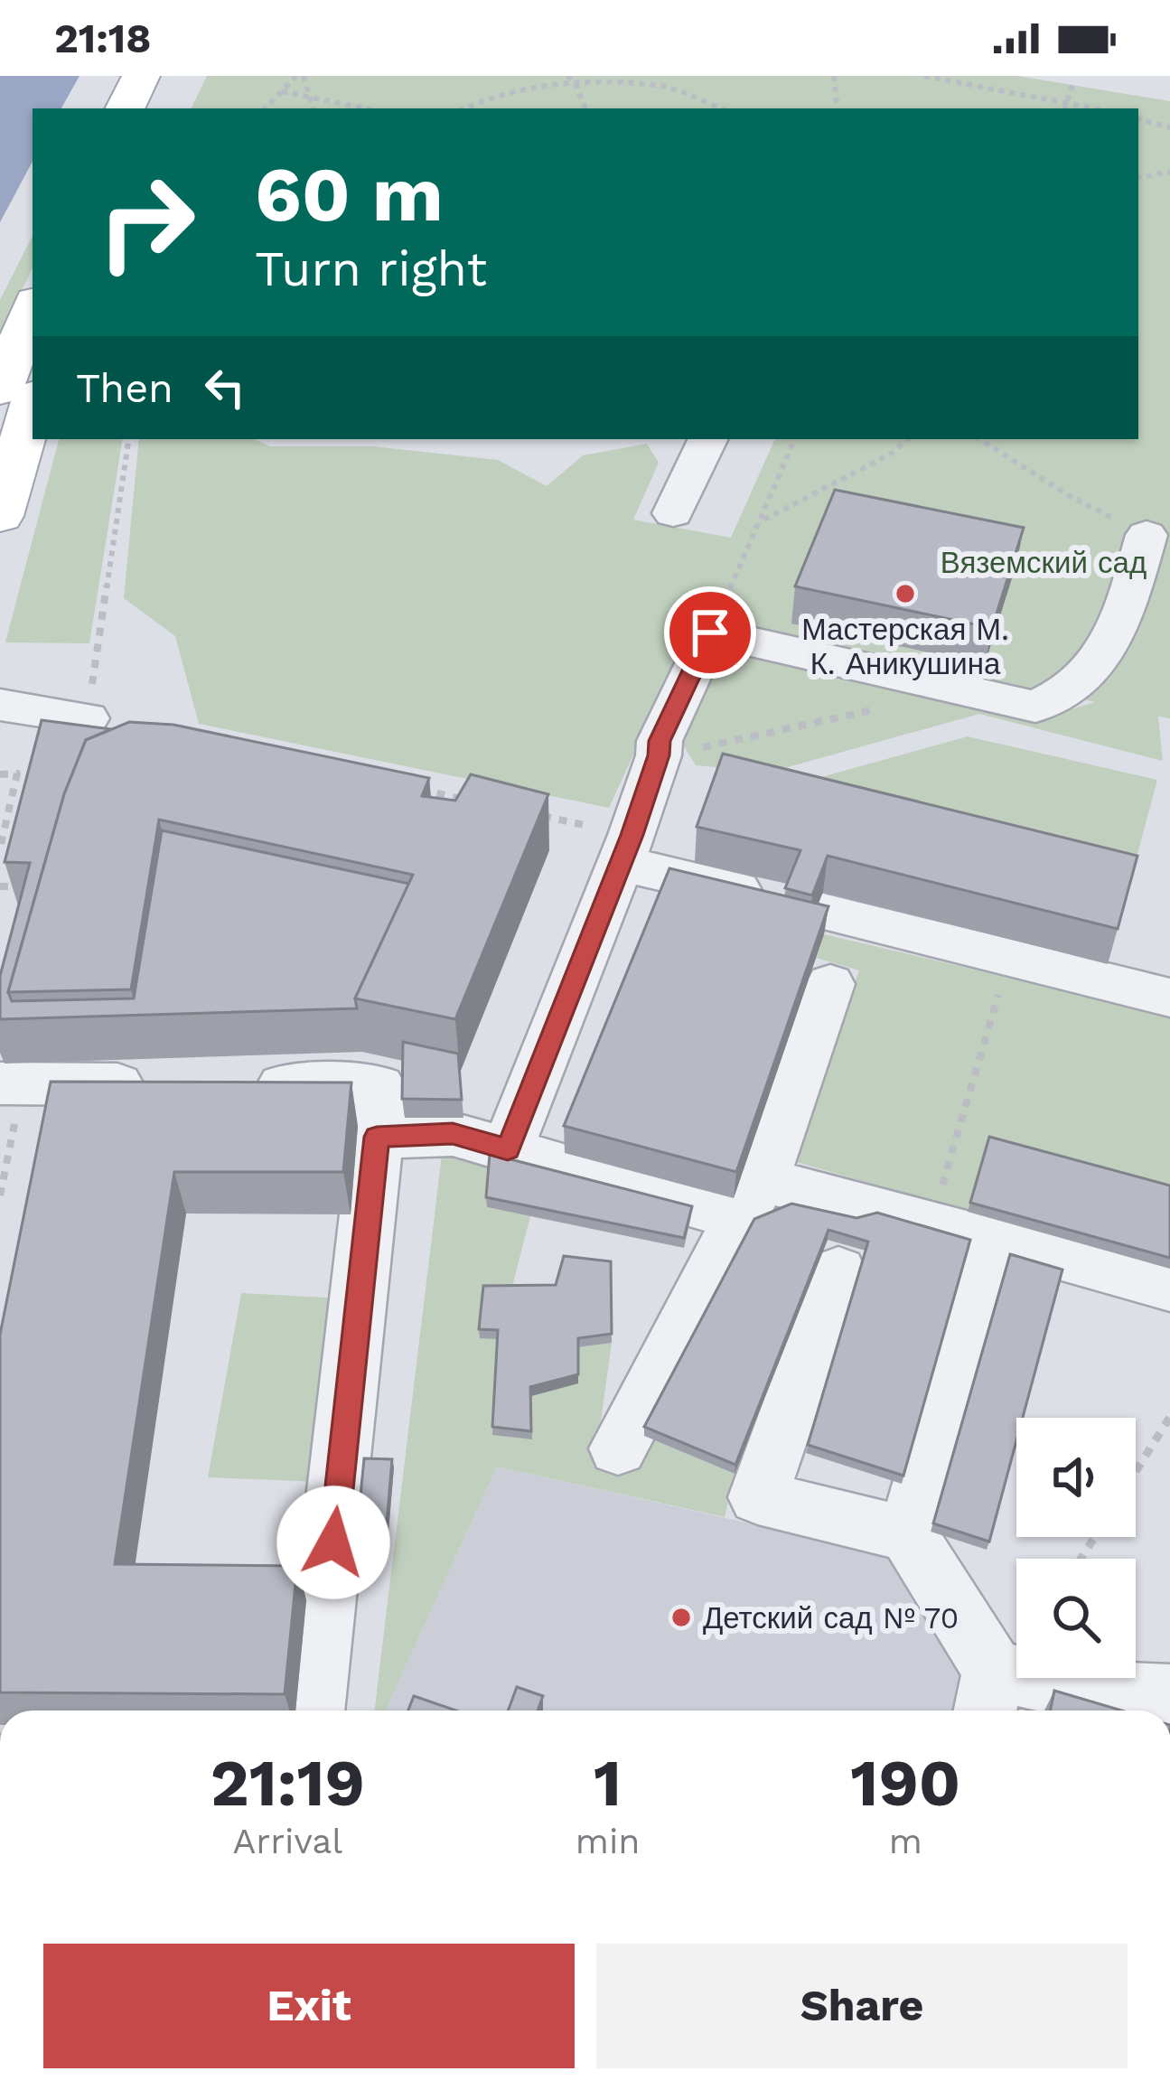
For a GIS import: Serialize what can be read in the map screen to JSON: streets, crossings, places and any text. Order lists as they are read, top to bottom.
{
  "parks": ["Вяземский сад"],
  "places": ["Мастерская М. К. Аникушина", "Детский сад № 70"],
  "page": {
    "status": "21:18",
    "turn": ["60 m", "Turn right"],
    "then": "Then",
    "eta": [
      "21:19",
      "Arrival",
      "1",
      "min",
      "190",
      "m"
    ],
    "buttons": ["Exit", "Share"]
  }
}
